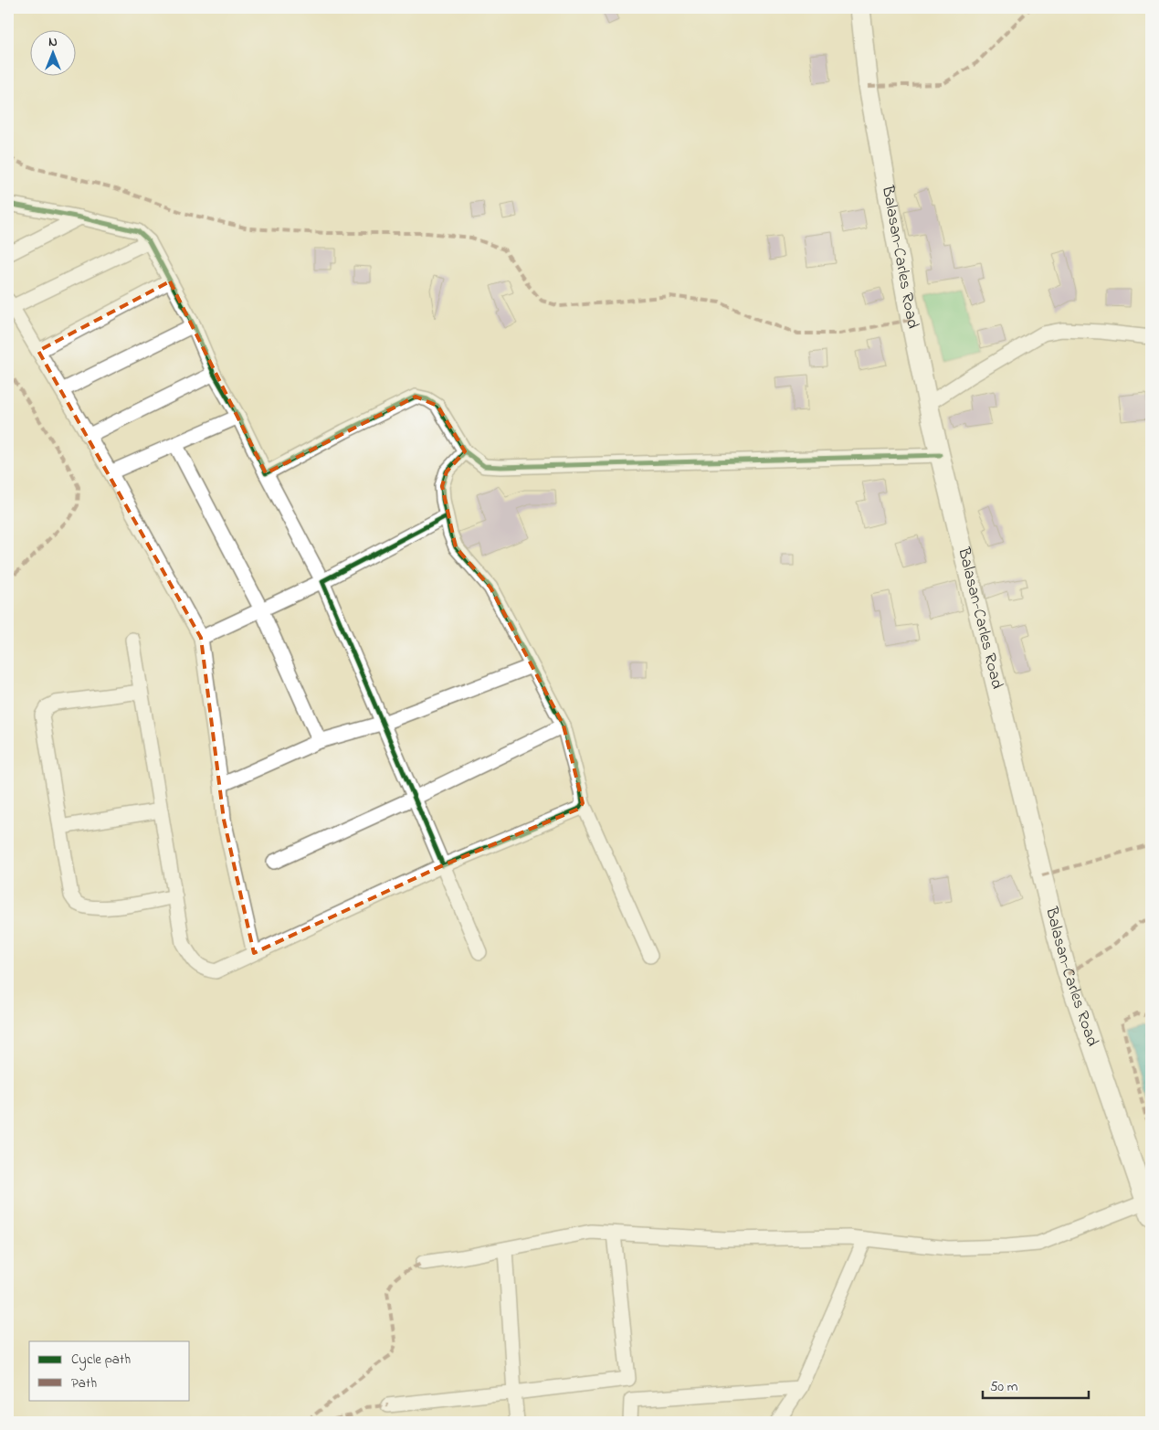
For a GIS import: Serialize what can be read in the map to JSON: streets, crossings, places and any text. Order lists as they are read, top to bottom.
{
  "streets": {
    "main road": ["Balasan-Carles Road"]
  },
  "legend": ["Cycle path", "Path"],
  "scale_bar": "50 m",
  "north": "top"
}
